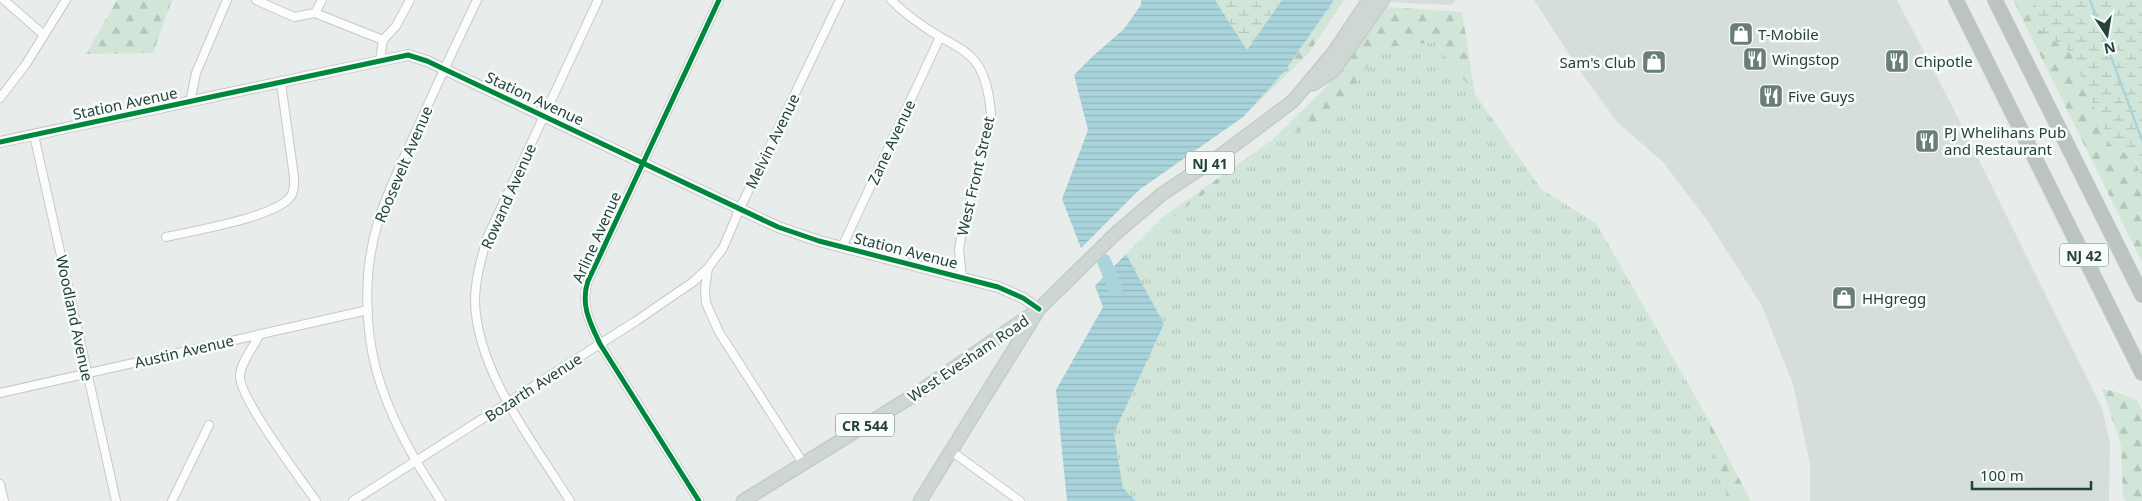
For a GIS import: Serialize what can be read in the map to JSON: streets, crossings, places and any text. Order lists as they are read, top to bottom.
{
  "streets": {
    "highway": ["NJ 42"],
    "main road": ["NJ 41", "West Evesham Road", "CR 544"],
    "street": [
      "Station Avenue",
      "Melvin Avenue",
      "Zane Avenue",
      "Roosevelt Avenue",
      "West Front Street",
      "Rowand Avenue",
      "Arline Avenue",
      "Woodland Avenue",
      "Austin Avenue",
      "Bozarth Avenue"
    ]
  },
  "crossings": [
    ["Station Avenue", "Melvin Avenue"],
    ["Station Avenue", "Zane Avenue"],
    ["Station Avenue", "NJ 41"],
    ["Station Avenue", "Roosevelt Avenue"],
    ["Station Avenue", "West Front Street"],
    ["Station Avenue", "Rowand Avenue"],
    ["Station Avenue", "Arline Avenue"],
    ["Station Avenue", "Woodland Avenue"],
    ["Station Avenue", "West Evesham Road"],
    ["Melvin Avenue", "Bozarth Avenue"],
    ["Zane Avenue", "West Front Street"],
    ["NJ 41", "West Evesham Road"],
    ["Roosevelt Avenue", "Austin Avenue"],
    ["Roosevelt Avenue", "Bozarth Avenue"],
    ["Rowand Avenue", "Bozarth Avenue"],
    ["Arline Avenue", "Bozarth Avenue"],
    ["Woodland Avenue", "Austin Avenue"]
  ],
  "places": {
    "shop": ["T-Mobile", "Sam's Club", "HHgregg"],
    "restaurant": [
      "Wingstop",
      "Chipotle",
      "Five Guys",
      "PJ Whelihans Pub and Restaurant"
    ]
  },
  "scale_bar": "100 m",
  "north": "bottom"
}
